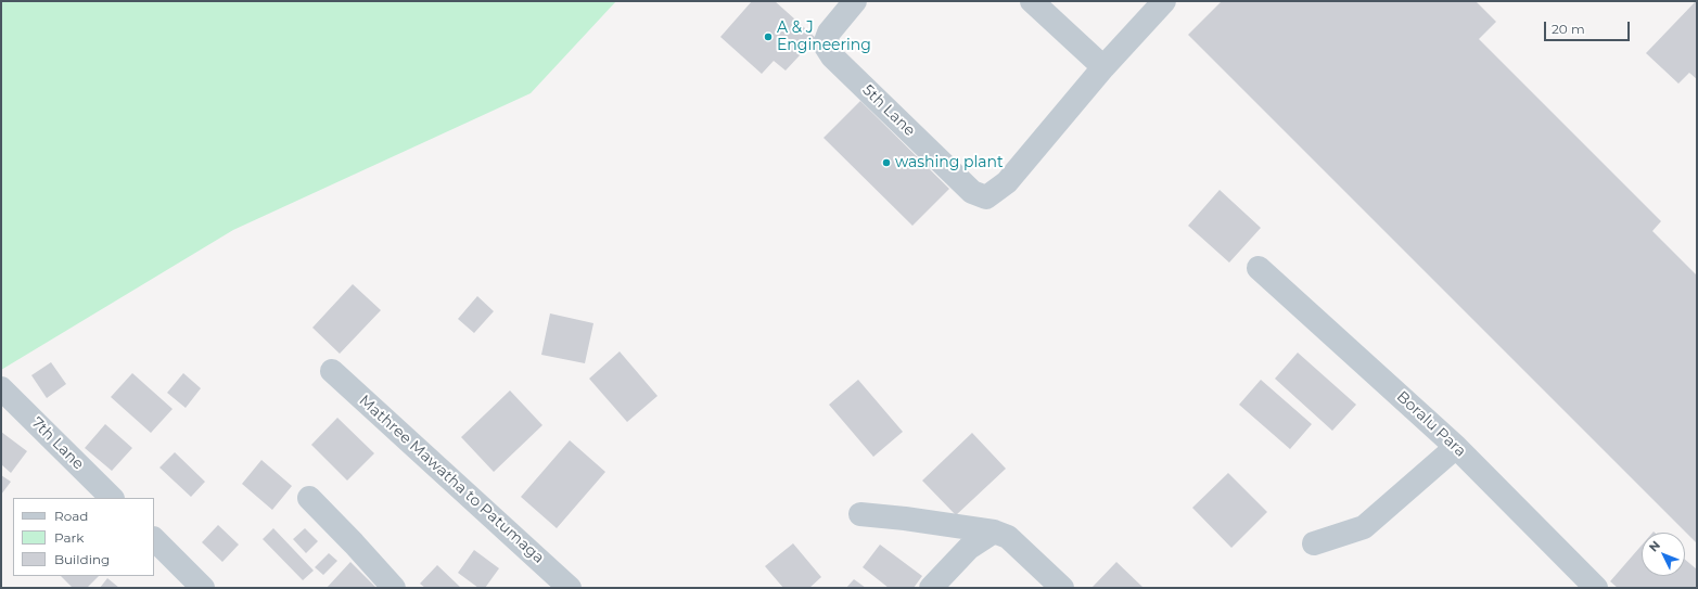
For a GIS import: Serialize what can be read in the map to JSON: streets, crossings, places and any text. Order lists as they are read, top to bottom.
{
  "streets": {
    "street": [
      "5th Lane",
      "Boralu Para",
      "7th Lane",
      "Mathree Mawatha to Patumaga"
    ]
  },
  "places": ["A & J Engineering", "washing plant"],
  "legend": ["Road", "Park", "Building"],
  "scale_bar": "20 m",
  "north": "top left"
}
